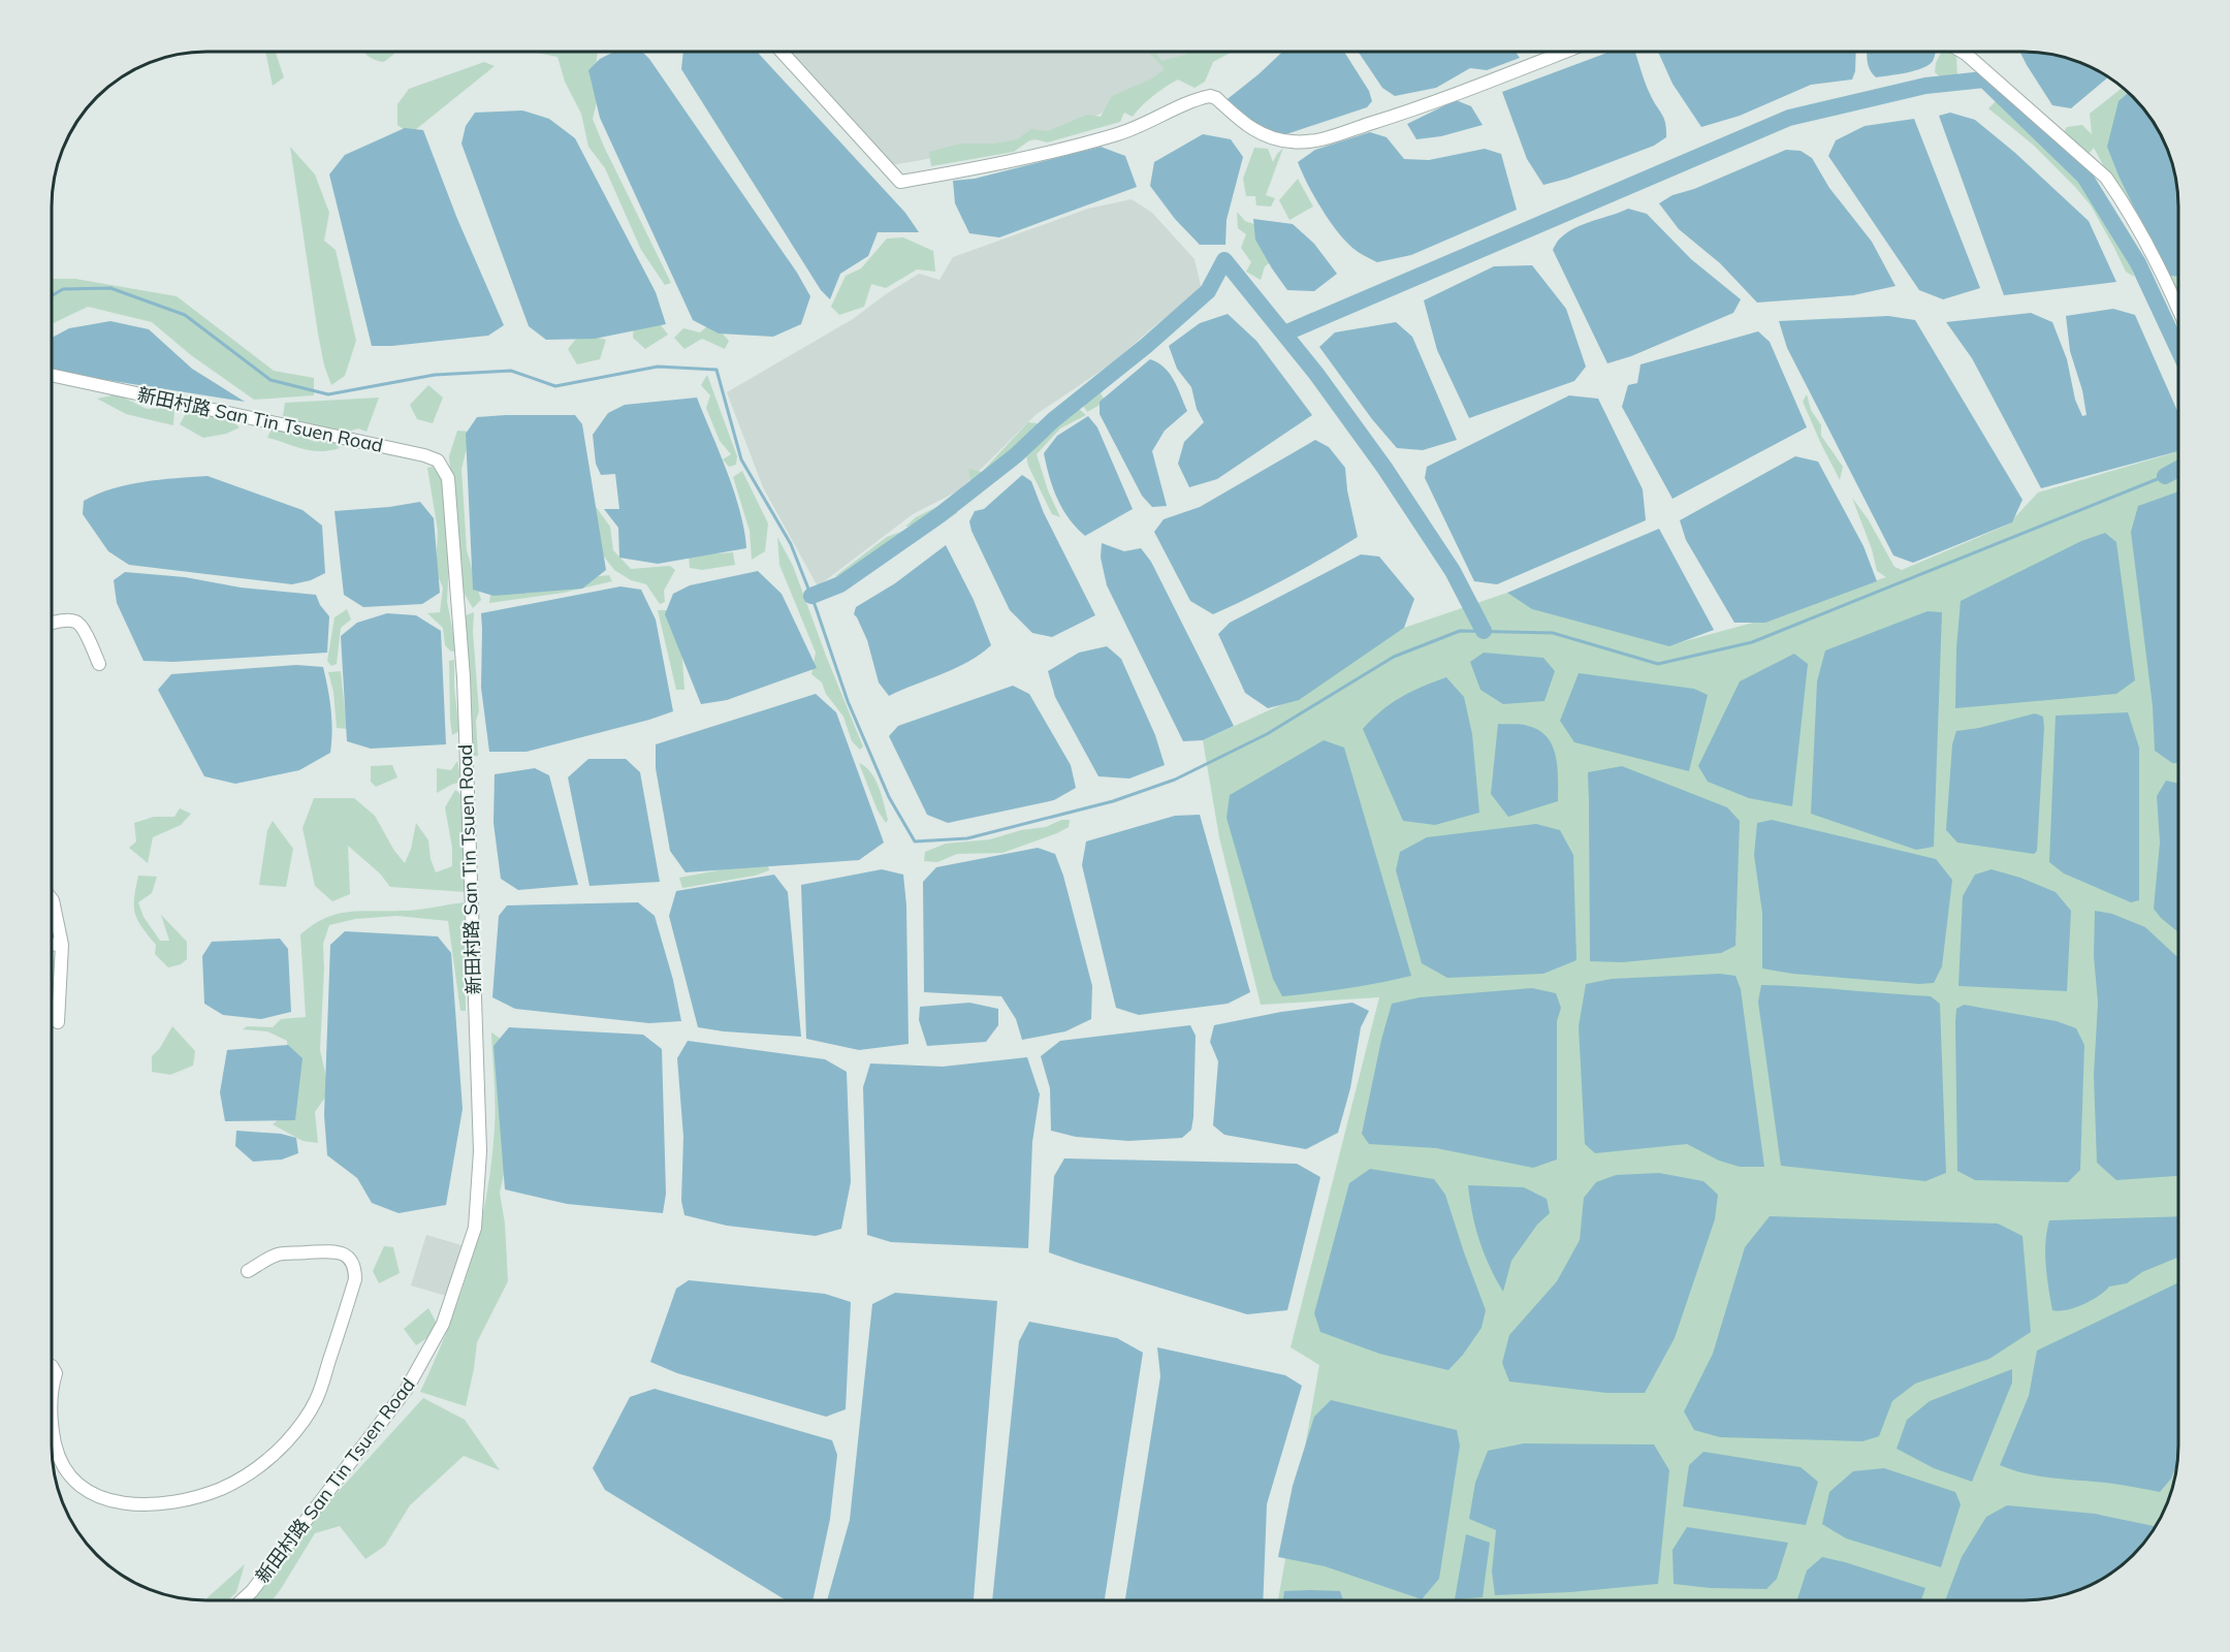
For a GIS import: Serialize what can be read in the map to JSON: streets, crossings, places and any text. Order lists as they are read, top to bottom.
{
  "streets": {
    "street": ["新田村路 San Tin Tsuen Road"]
  }
}
